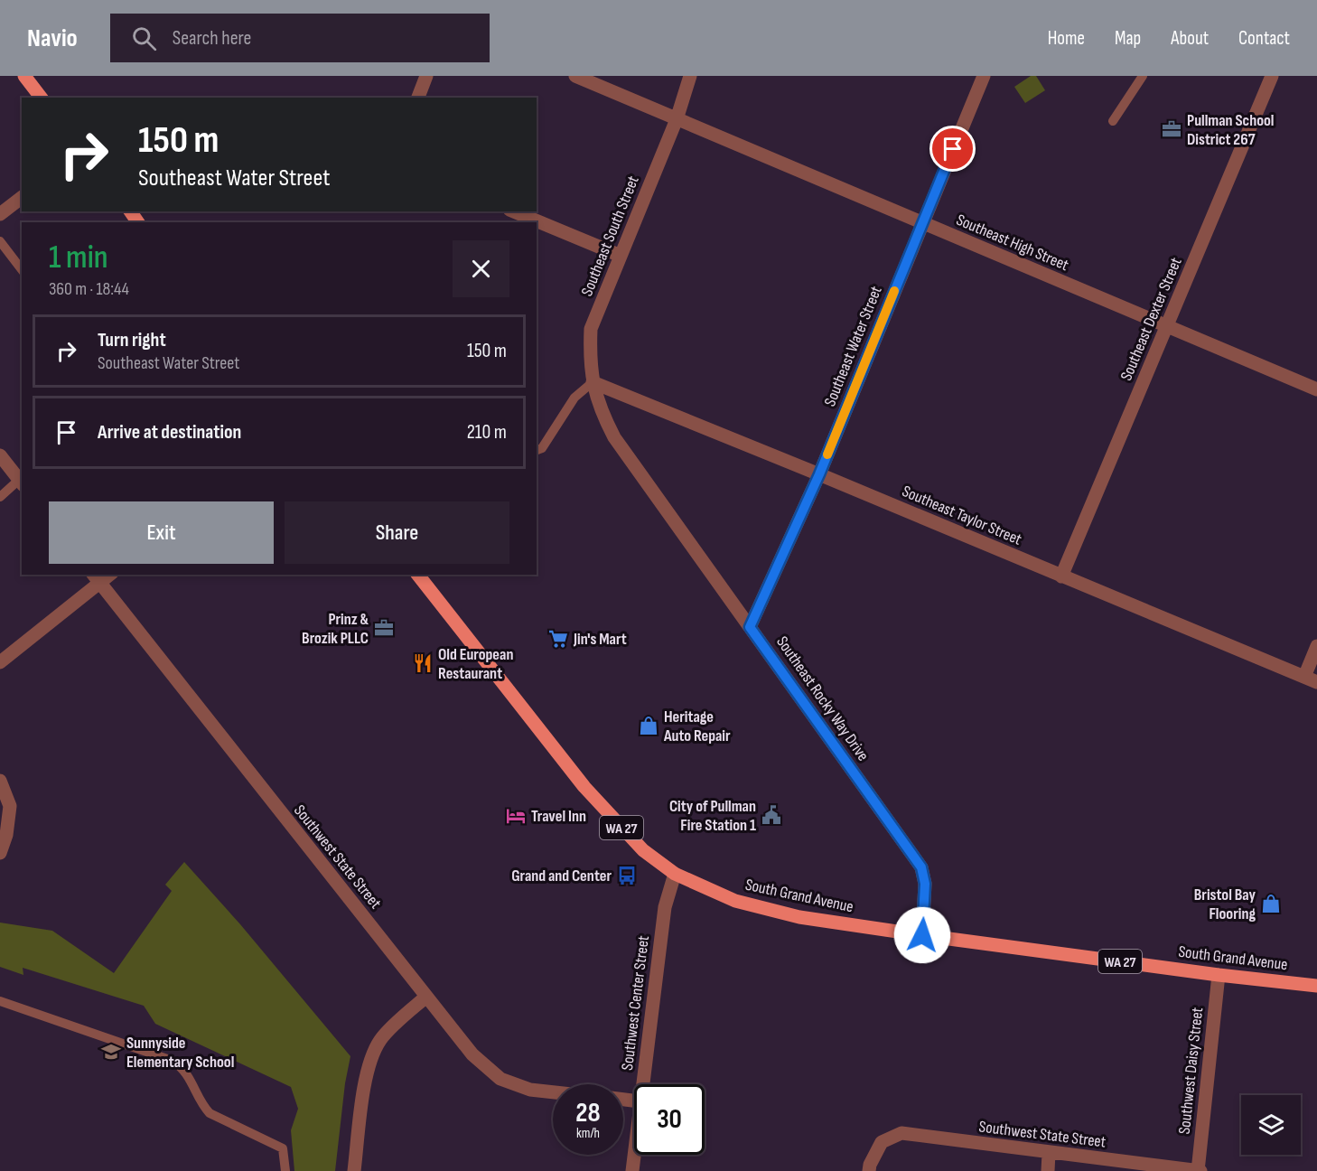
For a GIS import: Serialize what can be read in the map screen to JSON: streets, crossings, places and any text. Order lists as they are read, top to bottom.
{
  "streets": {
    "main road": ["WA 27", "South Grand Avenue"],
    "street": [
      "Southeast South Street",
      "Southeast High Street",
      "Southeast Dexter Street",
      "Southeast Water Street",
      "Southeast Taylor Street",
      "Southeast Rocky Way Drive",
      "Southwest State Street",
      "Southwest Center Street",
      "Southwest Daisy Street"
    ]
  },
  "crossings": [
    ["Southeast South Street", "Southeast High Street"],
    ["Southeast South Street", "Southeast Taylor Street"],
    ["Southeast South Street", "Southeast Rocky Way Drive"],
    ["Southeast High Street", "Southeast Dexter Street"],
    ["Southeast High Street", "Southeast Water Street"],
    ["Southeast Dexter Street", "Southeast Taylor Street"],
    ["Southeast Water Street", "Southeast Taylor Street"],
    ["Southeast Water Street", "Southeast Rocky Way Drive"],
    ["Southeast Rocky Way Drive", "South Grand Avenue"],
    ["Southwest State Street", "Southwest Daisy Street"],
    ["South Grand Avenue", "Southwest Center Street"],
    ["South Grand Avenue", "Southwest Daisy Street"]
  ],
  "places": {
    "office": ["Pullman School District 267", "Prinz & Brozik PLLC"],
    "supermarket": ["Jin's Mart"],
    "restaurant": ["Old European Restaurant"],
    "shop": ["Heritage Auto Repair", "Bristol Bay Flooring"],
    "public building": ["City of Pullman Fire Station 1"],
    "hotel": ["Travel Inn"],
    "bus stop": ["Grand and Center"],
    "school or university": ["Sunnyside Elementary School"]
  },
  "page": {
    "header": "Navio",
    "search": "Search here",
    "nav": [
      "Home",
      "Map",
      "About",
      "Contact"
    ],
    "turn": ["150 m", "Southeast Water Street"],
    "heading": ["1 min", "360 m · 18:44"],
    "list": [
      {
        "name": "Turn right",
        "note": "Southeast Water Street",
        "value": "150 m"
      },
      {
        "name": "Arrive at destination",
        "value": "210 m"
      }
    ],
    "buttons": ["Exit", "Share"],
    "speed": "28 km/h",
    "limit": "30"
  }
}
